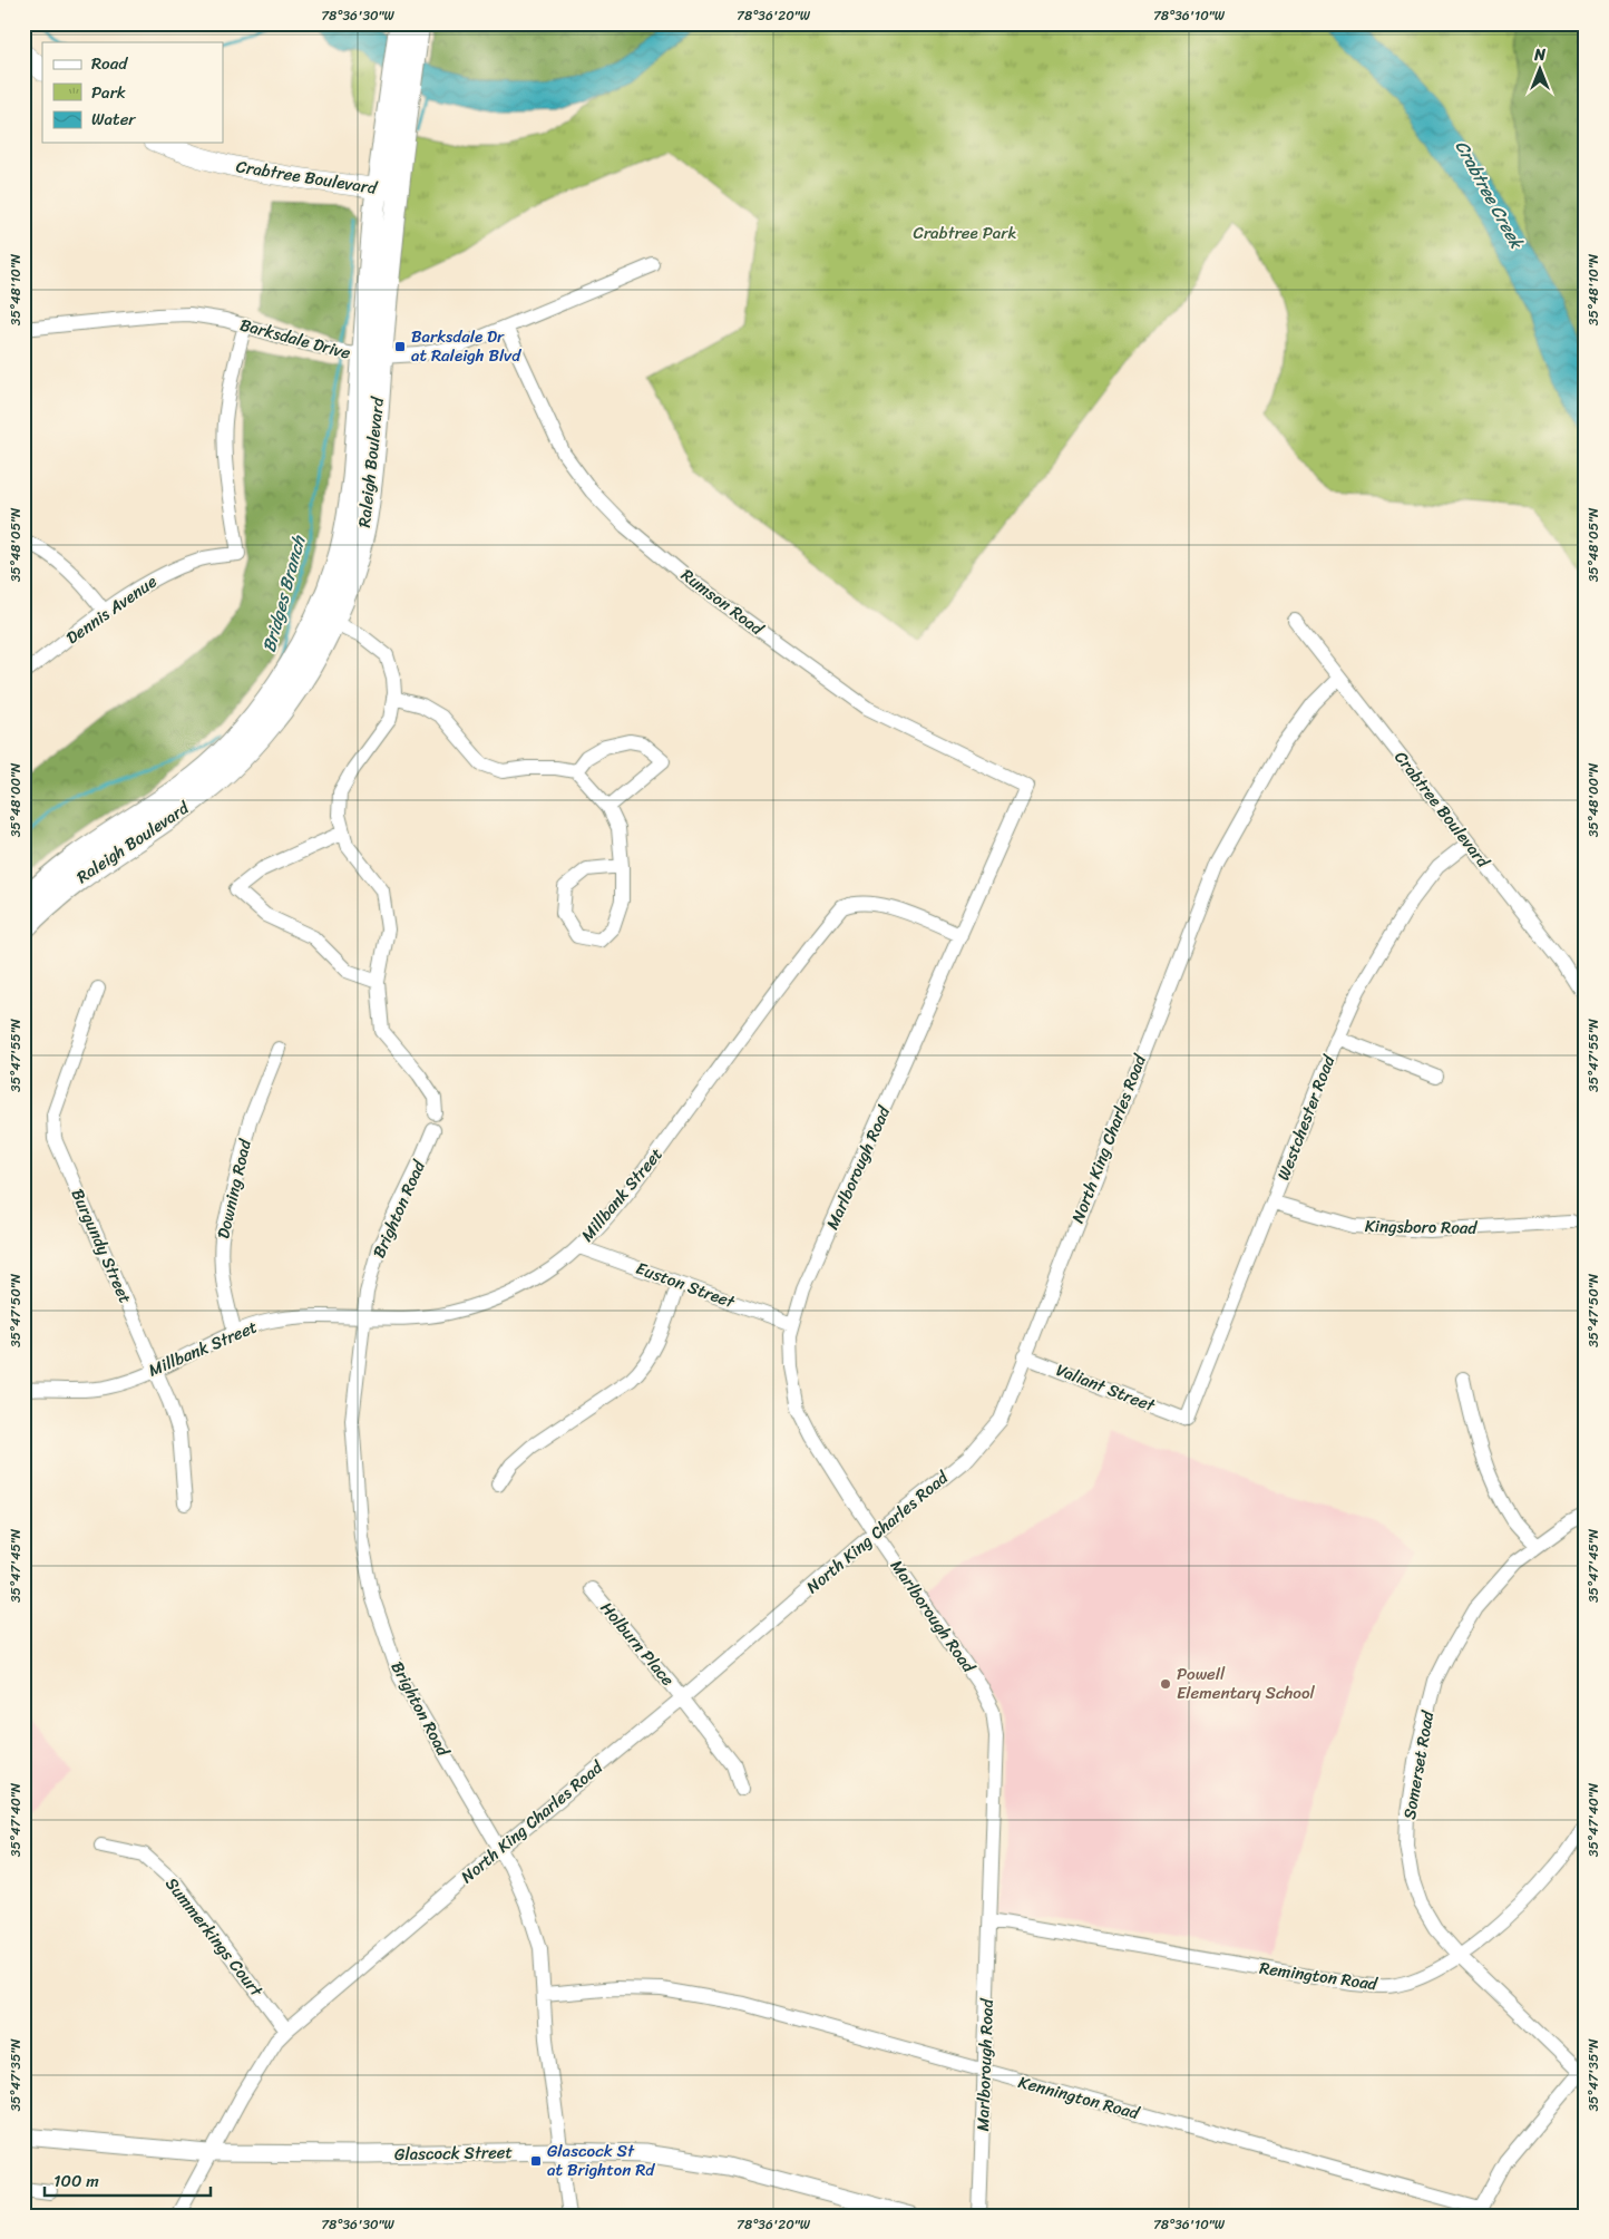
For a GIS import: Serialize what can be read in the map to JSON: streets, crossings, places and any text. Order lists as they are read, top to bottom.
{
  "streets": {
    "main road": ["Crabtree Boulevard", "Raleigh Boulevard"],
    "street": [
      "Barksdale Drive",
      "Rumson Road",
      "Dennis Avenue",
      "Westchester Road",
      "North King Charles Road",
      "Marlborough Road",
      "Downing Road",
      "Millbank Street",
      "Brighton Road",
      "Kingsboro Road",
      "Burgundy Street",
      "Euston Street",
      "Valiant Street",
      "Holburn Place",
      "Somerset Road",
      "Summerkings Court",
      "Remington Road",
      "Kennington Road",
      "Glascock Street"
    ]
  },
  "crossings": [
    ["Crabtree Boulevard", "Raleigh Boulevard"],
    ["Crabtree Boulevard", "Westchester Road"],
    ["Crabtree Boulevard", "North King Charles Road"],
    ["Barksdale Drive", "Raleigh Boulevard"],
    ["Barksdale Drive", "Rumson Road"],
    ["Barksdale Drive", "Dennis Avenue"],
    ["Rumson Road", "Marlborough Road"],
    ["Westchester Road", "Kingsboro Road"],
    ["Westchester Road", "Valiant Street"],
    ["North King Charles Road", "Marlborough Road"],
    ["North King Charles Road", "Brighton Road"],
    ["North King Charles Road", "Valiant Street"],
    ["North King Charles Road", "Holburn Place"],
    ["North King Charles Road", "Summerkings Court"],
    ["North King Charles Road", "Glascock Street"],
    ["Marlborough Road", "Millbank Street"],
    ["Marlborough Road", "Euston Street"],
    ["Marlborough Road", "Remington Road"],
    ["Marlborough Road", "Kennington Road"],
    ["Downing Road", "Millbank Street"],
    ["Millbank Street", "Brighton Road"],
    ["Millbank Street", "Burgundy Street"],
    ["Millbank Street", "Euston Street"],
    ["Brighton Road", "Kennington Road"],
    ["Brighton Road", "Glascock Street"],
    ["Somerset Road", "Remington Road"]
  ],
  "water": ["Crabtree Creek", "Bridges Branch"],
  "parks": ["Crabtree Park"],
  "places": {
    "transit": ["Barksdale Dr at Raleigh Blvd", "Glascock St at Brighton Rd"],
    "other": ["Powell Elementary School"]
  },
  "legend": ["Road", "Park", "Water"],
  "scale_bar": "100 m",
  "north": "top",
  "coordinates": [
    "78°36'30\"W",
    "78°36'20\"W",
    "78°36'10\"W",
    "35°48'10\"N",
    "35°48'05\"N",
    "35°48'00\"N",
    "35°47'55\"N",
    "35°47'50\"N",
    "35°47'45\"N",
    "35°47'40\"N",
    "35°47'35\"N"
  ]
}
